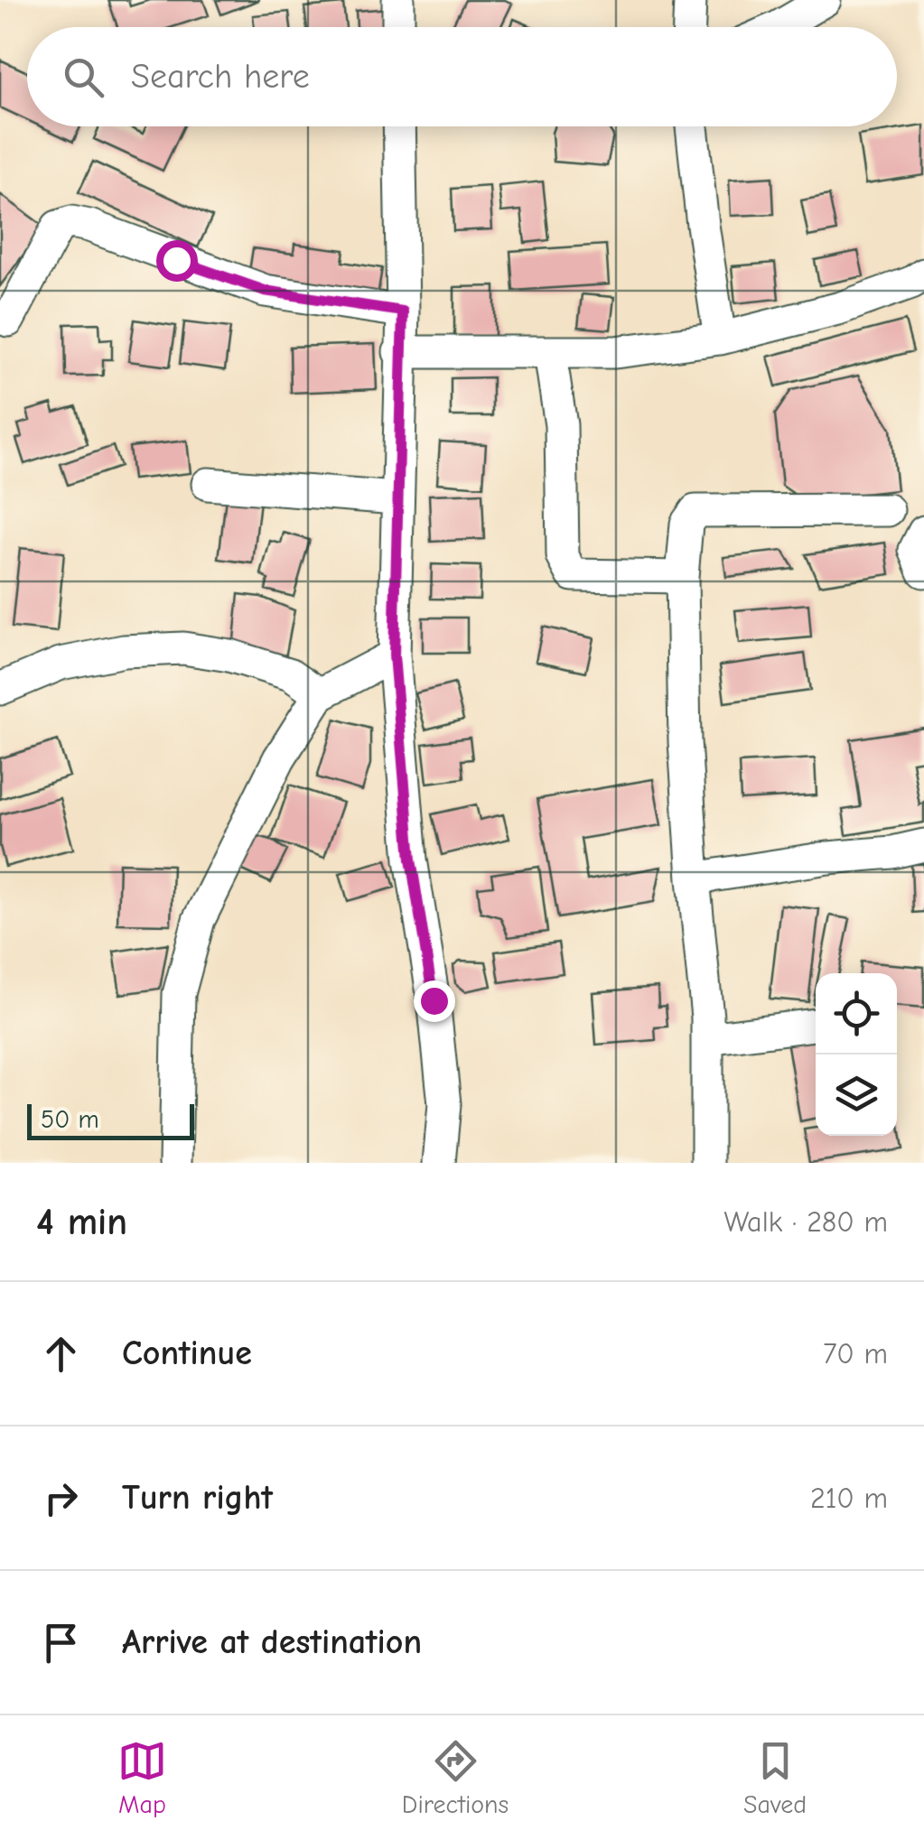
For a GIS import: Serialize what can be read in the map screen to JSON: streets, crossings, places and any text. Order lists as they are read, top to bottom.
{
  "scale_bar": "50 m",
  "page": {
    "search": "Search here",
    "scale": "50 m",
    "heading": ["4 min", "Walk · 280 m"],
    "list": [
      ["Continue", "70 m"],
      ["Turn right", "210 m"],
      "Arrive at destination"
    ],
    "nav": ["Map", "Directions", "Saved"]
  }
}
